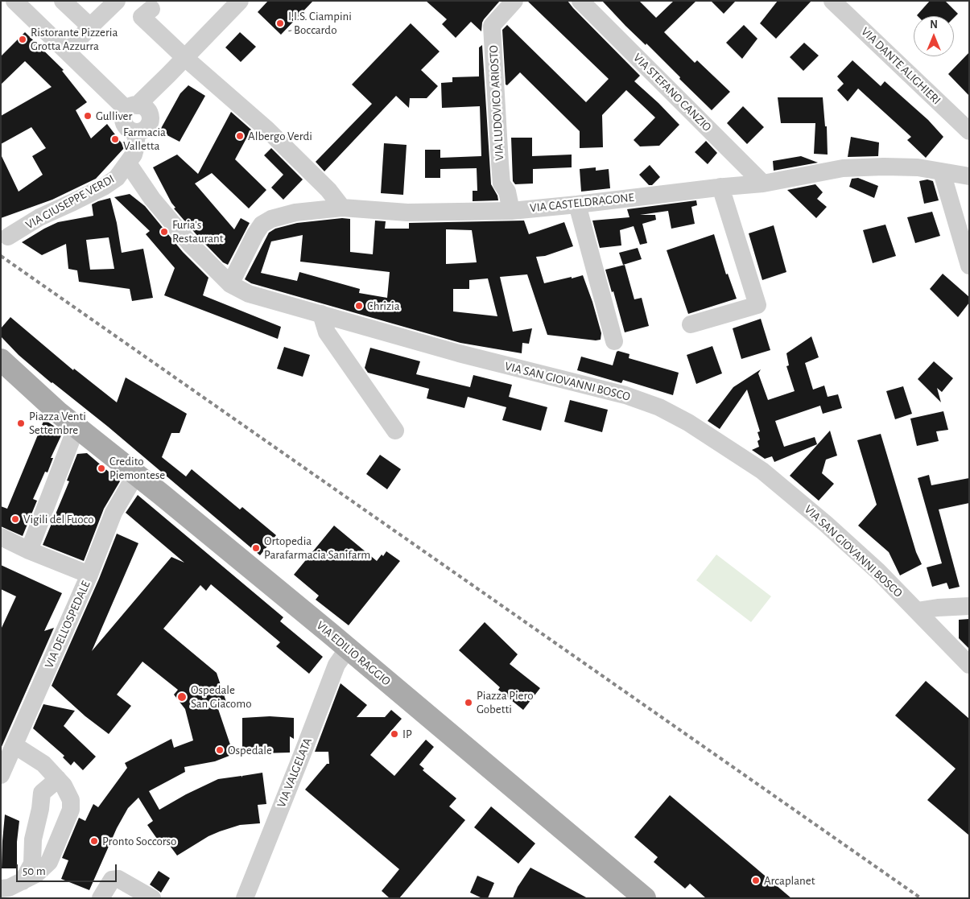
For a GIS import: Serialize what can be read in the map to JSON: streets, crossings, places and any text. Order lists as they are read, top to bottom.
{
  "streets": {
    "main road": ["VIA EDILIO RAGGIO"],
    "street": [
      "VIA DANTE ALIGHIERI",
      "VIA STEFANO CANZIO",
      "VIA LUDOVICO ARIOSTO",
      "VIA GIUSEPPE VERDI",
      "VIA CASTELDRAGONE",
      "VIA SAN GIOVANNI BOSCO",
      "VIA DELL'OSPEDALE",
      "VIA VALGELATA"
    ]
  },
  "crossings": [
    ["VIA STEFANO CANZIO", "VIA CASTELDRAGONE"],
    ["VIA LUDOVICO ARIOSTO", "VIA CASTELDRAGONE"],
    ["VIA GIUSEPPE VERDI", "VIA SAN GIOVANNI BOSCO"],
    ["VIA CASTELDRAGONE", "VIA SAN GIOVANNI BOSCO"],
    ["VIA DELL'OSPEDALE", "VIA EDILIO RAGGIO"],
    ["VIA EDILIO RAGGIO", "VIA VALGELATA"]
  ],
  "places": [
    "I.I.S. Ciampini - Boccardo",
    "Ristorante Pizzeria Grotta Azzurra",
    "Gulliver",
    "Albergo Verdi",
    "Farmacia Valletta",
    "Furia's Restaurant",
    "Chrizia",
    "Piazza Venti Settembre",
    "Credito Piemontese",
    "Vigili del Fuoco",
    "Ortopedia Parafarmacia Sanifarm",
    "Ospedale San Giacomo",
    "Piazza Piero Gobetti",
    "IP",
    "Ospedale",
    "Pronto Soccorso",
    "Arcaplanet"
  ],
  "scale_bar": "50 m",
  "north": "top"
}
